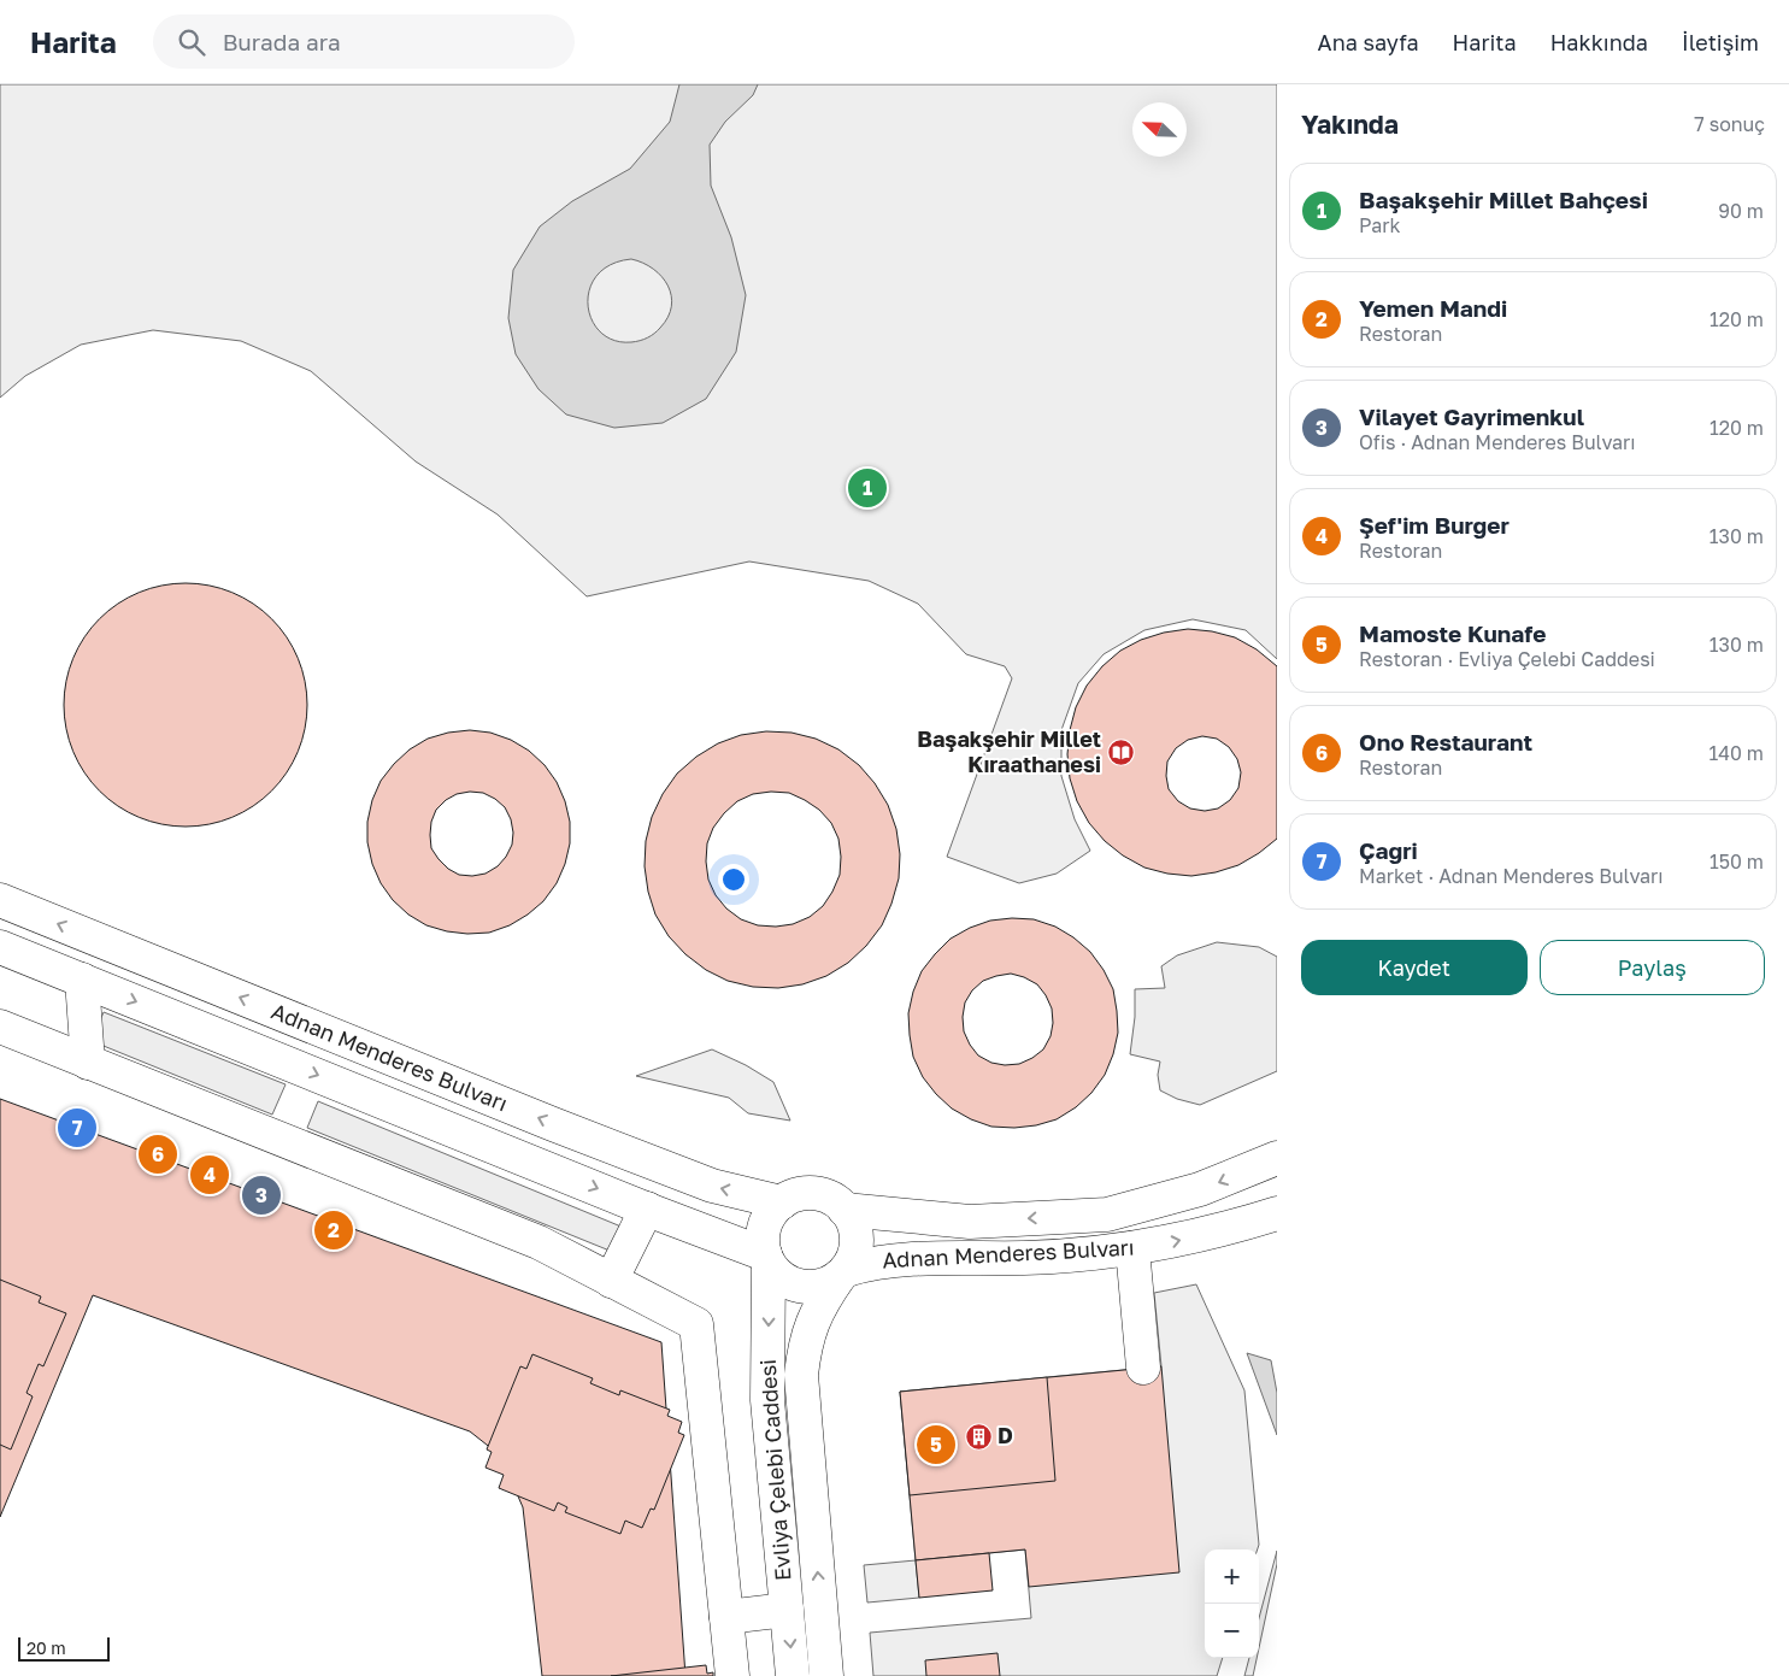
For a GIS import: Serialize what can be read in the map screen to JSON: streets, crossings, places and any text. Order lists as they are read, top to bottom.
{
  "streets": {
    "main road": ["Adnan Menderes Bulvarı", "Evliya Çelebi Caddesi"]
  },
  "crossings": [
    ["Adnan Menderes Bulvarı", "Evliya Çelebi Caddesi"]
  ],
  "places": {
    "library": ["Başakşehir Millet Kıraathanesi"],
    "building": ["D"]
  },
  "scale_bar": "20 m",
  "north": "top left",
  "page": {
    "header": "Harita",
    "search": "Burada ara",
    "nav": [
      "Ana sayfa",
      "Harita",
      "Hakkında",
      "İletişim"
    ],
    "heading": ["Yakında", "7 sonuç"],
    "list": [
      {
        "mark": "1",
        "name": "Başakşehir Millet Bahçesi",
        "note": "Park",
        "value": "90 m"
      },
      {
        "mark": "2",
        "name": "Yemen Mandi",
        "note": "Restoran",
        "value": "120 m"
      },
      {
        "mark": "3",
        "name": "Vilayet Gayrimenkul",
        "note": "Ofis · Adnan Menderes Bulvarı",
        "value": "120 m"
      },
      {
        "mark": "4",
        "name": "Şef'im Burger",
        "note": "Restoran",
        "value": "130 m"
      },
      {
        "mark": "5",
        "name": "Mamoste Kunafe",
        "note": "Restoran · Evliya Çelebi Caddesi",
        "value": "130 m"
      },
      {
        "mark": "6",
        "name": "Ono Restaurant",
        "note": "Restoran",
        "value": "140 m"
      },
      {
        "mark": "7",
        "name": "Çağri",
        "note": "Market · Adnan Menderes Bulvarı",
        "value": "150 m"
      }
    ],
    "pins": [
      "1",
      "7",
      "6",
      "4",
      "3",
      "2",
      "5"
    ],
    "buttons": ["Kaydet", "Paylaş"],
    "map_buttons": ["+", "−"],
    "scale": "20 m"
  }
}
